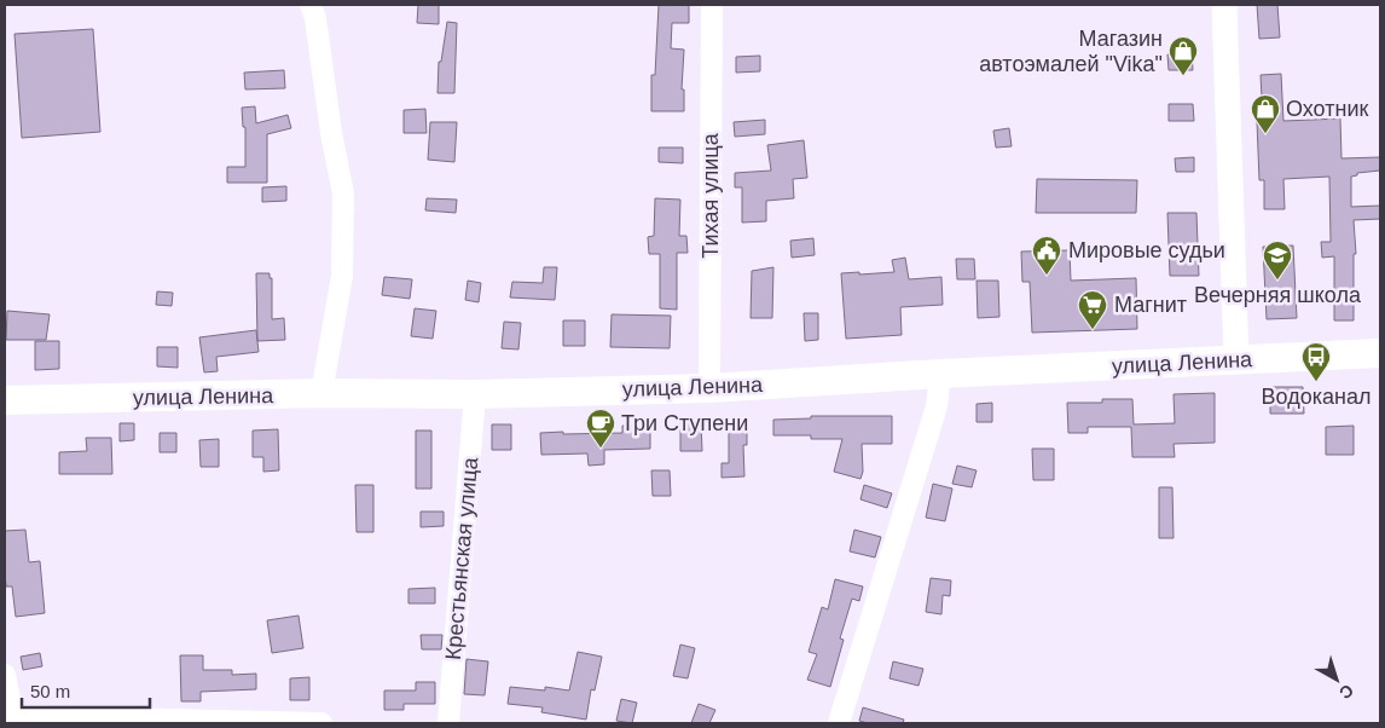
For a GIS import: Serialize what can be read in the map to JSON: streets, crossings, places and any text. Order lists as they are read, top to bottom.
{
  "streets": {
    "main road": ["улица Ленина"],
    "street": ["Тихая улица", "Крестьянская улица"]
  },
  "crossings": [
    ["Тихая улица", "улица Ленина"],
    ["улица Ленина", "Крестьянская улица"]
  ],
  "places": {
    "shop": ["Магазин автоэмалей \"Vika\"", "Охотник"],
    "public building": ["Мировые судьи"],
    "school or university": ["Вечерняя школа"],
    "supermarket": ["Магнит"],
    "bus stop": ["Водоканал"],
    "cafe": ["Три Ступени"]
  },
  "scale_bar": "50 m",
  "north": "bottom right"
}
